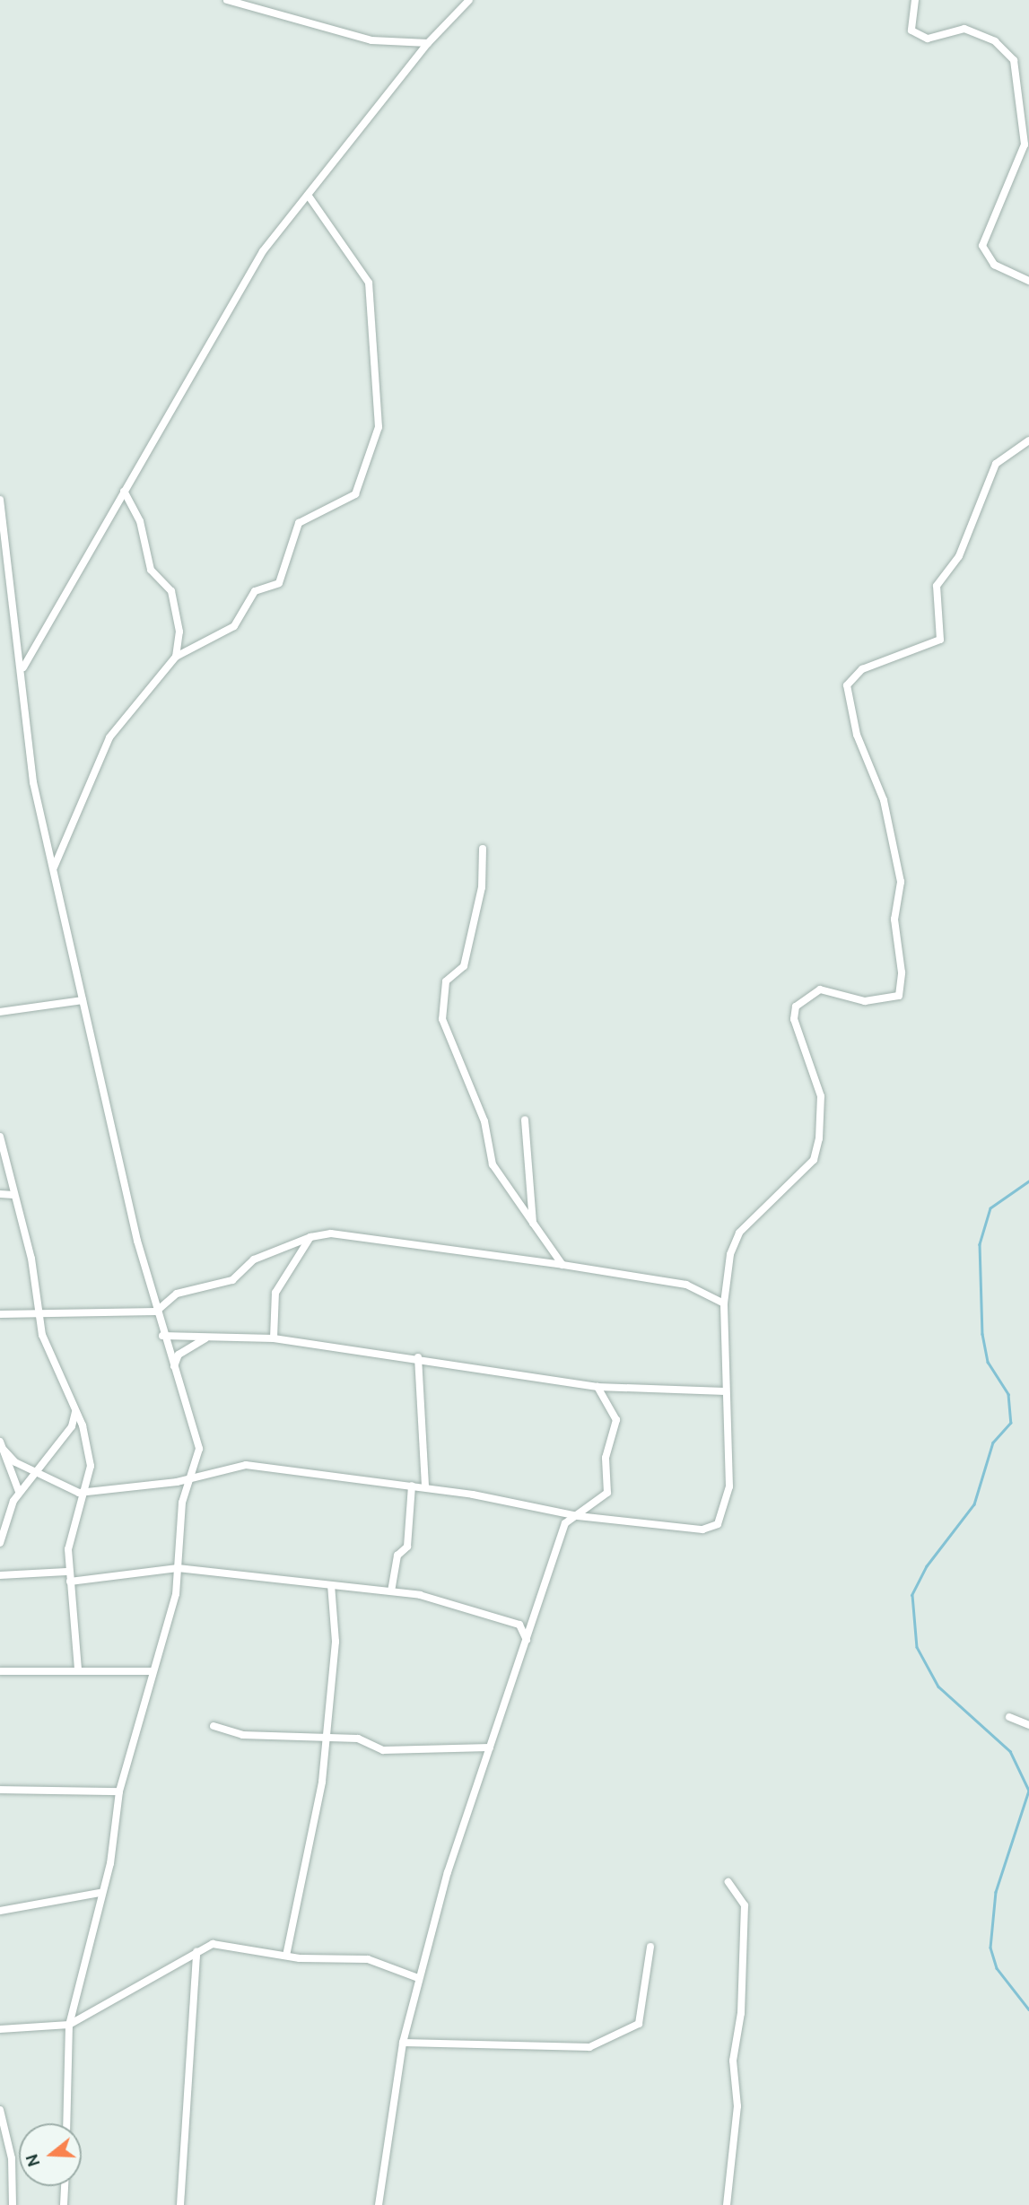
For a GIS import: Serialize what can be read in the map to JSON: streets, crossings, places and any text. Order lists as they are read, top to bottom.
{
  "north": "left"
}
